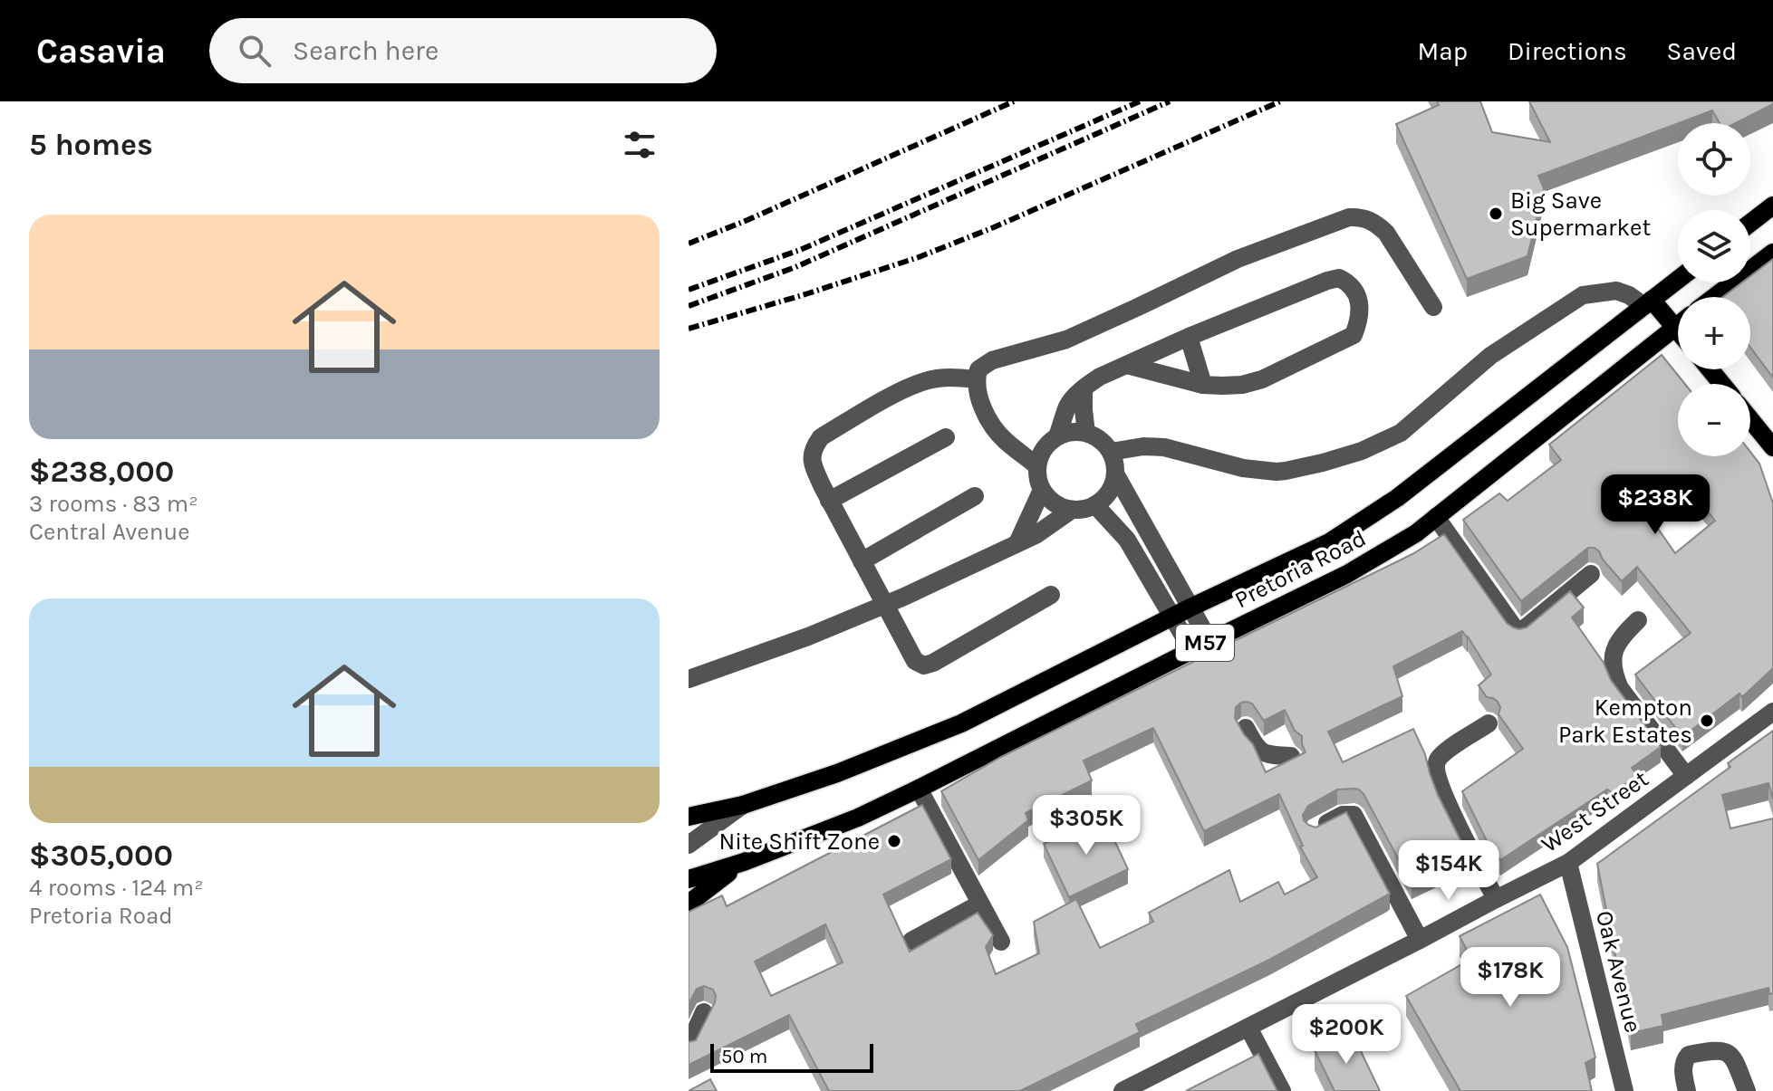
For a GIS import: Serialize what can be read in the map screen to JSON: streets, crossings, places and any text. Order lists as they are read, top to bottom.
{
  "streets": {
    "main road": ["Pretoria Road", "M57"],
    "street": ["West Street", "Oak Avenue"]
  },
  "crossings": [
    ["West Street", "Oak Avenue"]
  ],
  "places": ["Big Save Supermarket", "Kempton Park Estates", "Nite Shift Zone"],
  "scale_bar": "50 m",
  "page": {
    "header": "Casavia",
    "search": "Search here",
    "nav": ["Map", "Directions", "Saved"],
    "heading": "5 homes",
    "map_buttons": ["+", "−"],
    "list": [
      {
        "name": "$238,000",
        "note": "3 rooms · 83 m² · Central Avenue"
      },
      {
        "name": "$305,000",
        "note": "4 rooms · 124 m² · Pretoria Road"
      }
    ],
    "price": [
      "$238K",
      "$305K",
      "$154K",
      "$178K",
      "$200K"
    ],
    "scale": "50 m"
  }
}
